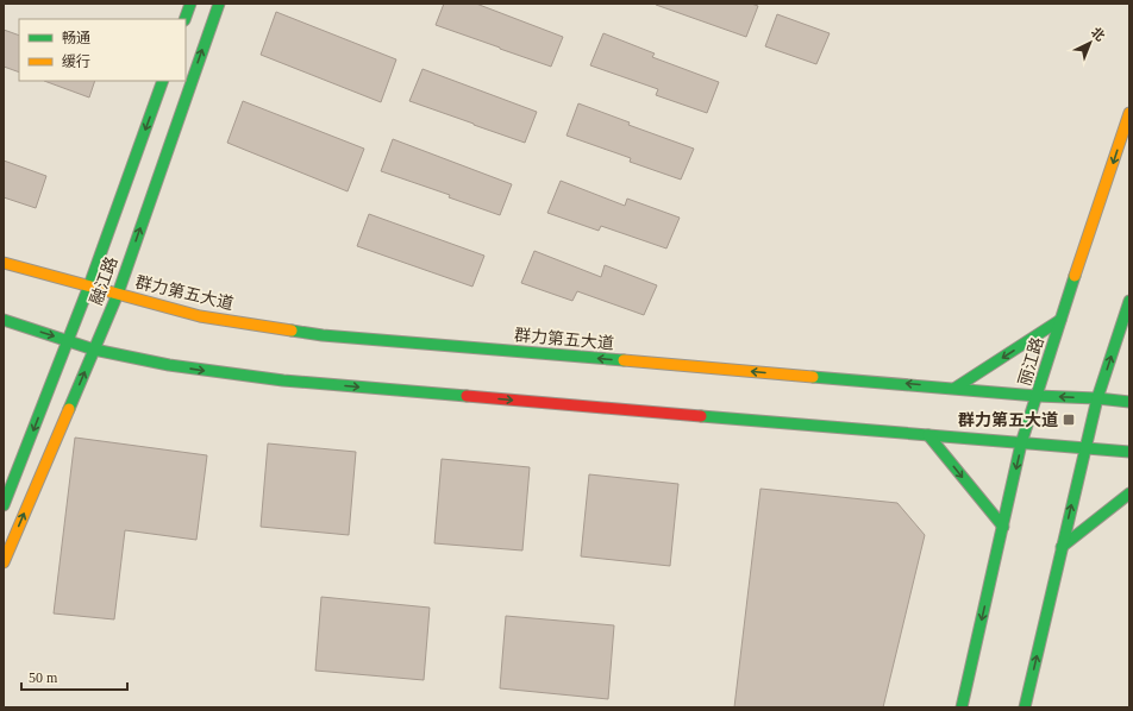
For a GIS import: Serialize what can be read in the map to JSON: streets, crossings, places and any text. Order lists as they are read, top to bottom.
{
  "streets": {
    "main road": ["融江路", "群力第五大道", "丽江路"]
  },
  "crossings": [
    ["融江路", "群力第五大道"],
    ["群力第五大道", "丽江路"]
  ],
  "places": {
    "transit": ["群力第五大道"]
  },
  "legend": ["畅通", "缓行"],
  "scale_bar": "50 m",
  "north": "top right"
}
